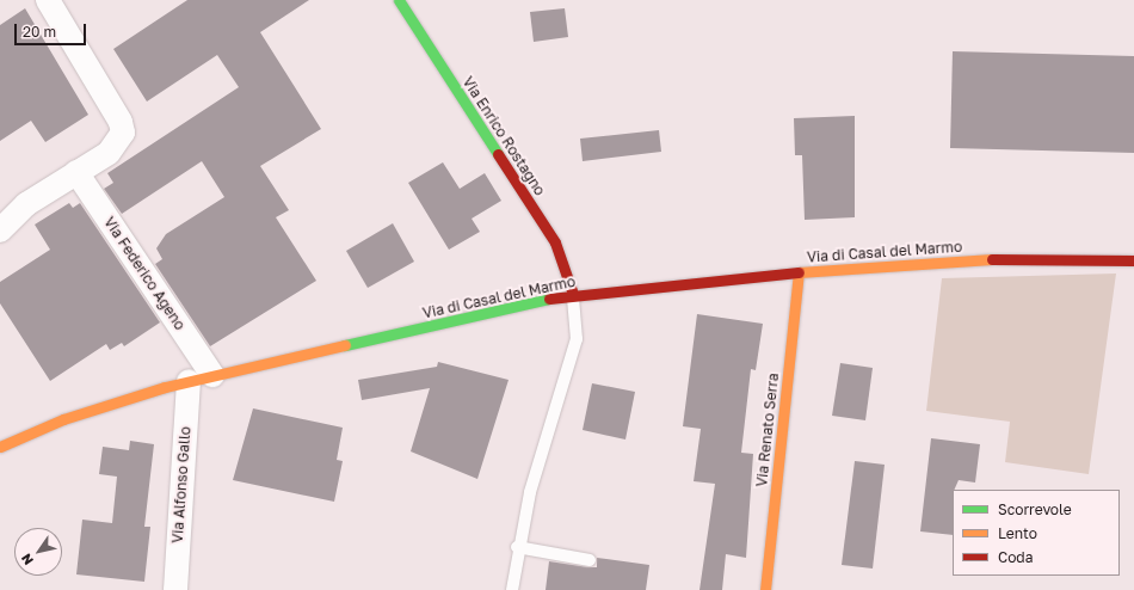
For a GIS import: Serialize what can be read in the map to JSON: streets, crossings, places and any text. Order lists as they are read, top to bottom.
{
  "streets": {
    "main road": ["Via Enrico Rostagno", "Via di Casal del Marmo", "Via Renato Serra"],
    "street": ["Via Federico Ageno", "Via Alfonso Gallo"]
  },
  "crossings": [
    ["Via Enrico Rostagno", "Via di Casal del Marmo"],
    ["Via di Casal del Marmo", "Via Federico Ageno"],
    ["Via di Casal del Marmo", "Via Renato Serra"],
    ["Via di Casal del Marmo", "Via Alfonso Gallo"]
  ],
  "legend": ["Scorrevole", "Lento", "Coda"],
  "scale_bar": "20 m",
  "north": "bottom left"
}
